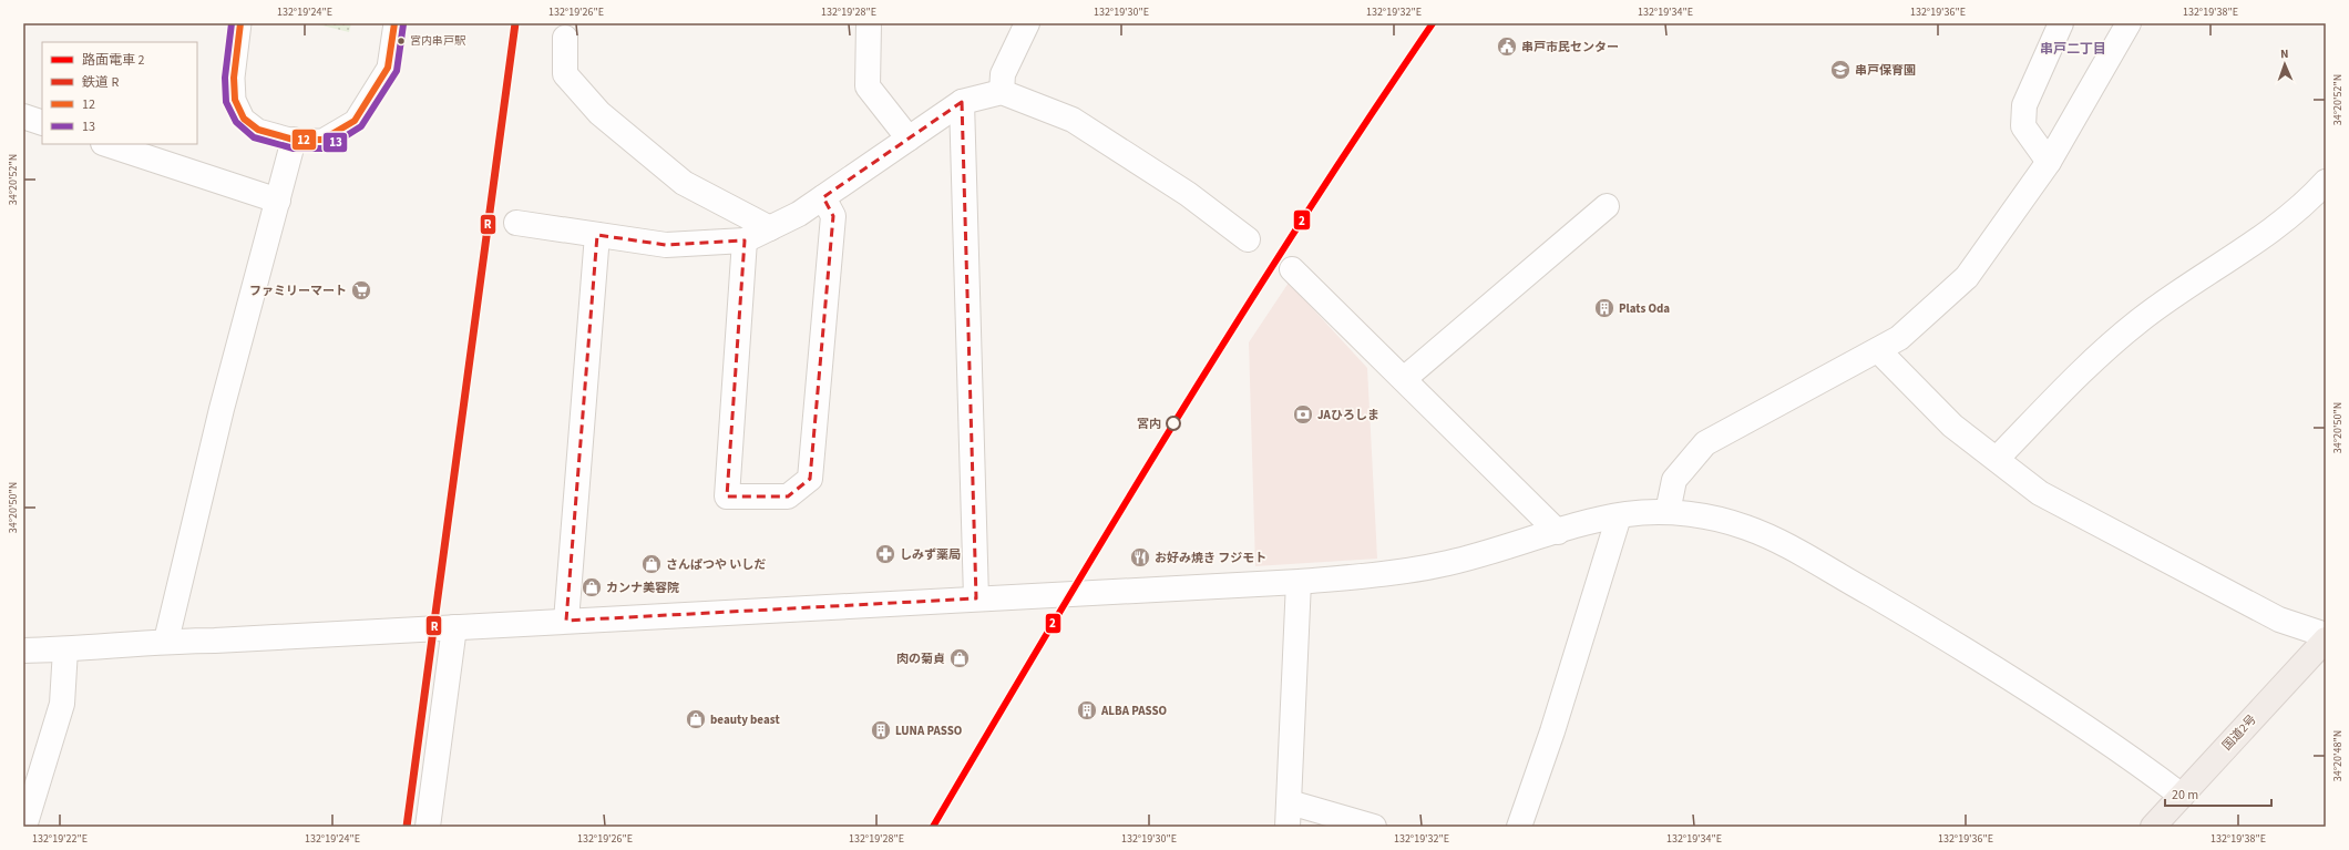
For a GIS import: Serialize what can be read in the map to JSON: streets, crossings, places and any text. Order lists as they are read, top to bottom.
{
  "streets": {
    "highway": ["国道2号"]
  },
  "districts": ["串戸二丁目"],
  "places": {
    "other": ["宮内串戸駅", "宮内"],
    "public building": ["串戸市民センター"],
    "school or university": ["串戸保育園"],
    "supermarket": ["ファミリーマート"],
    "building": ["Plats Oda", "ALBA PASSO", "LUNA PASSO"],
    "bank": ["JAひろしま"],
    "pharmacy": ["しみず薬局"],
    "restaurant": ["お好み焼き フジモト"],
    "shop": [
      "さんぱつや いしだ",
      "カンナ美容院",
      "肉の菊貞",
      "beauty beast"
    ]
  },
  "lines": [
    "tram line 2",
    "rail line R",
    "transit line 12",
    "transit line 13"
  ],
  "legend": [
    "路面電車 2",
    "鉄道 R",
    "12",
    "13"
  ],
  "scale_bar": "20 m",
  "north": "top",
  "coordinates": [
    "132°19'24\"E",
    "132°19'26\"E",
    "132°19'28\"E",
    "132°19'30\"E",
    "132°19'32\"E",
    "132°19'34\"E",
    "132°19'36\"E",
    "132°19'38\"E",
    "34°20'52\"N",
    "34°20'50\"N",
    "34°20'48\"N",
    "132°19'22\"E"
  ]
}
